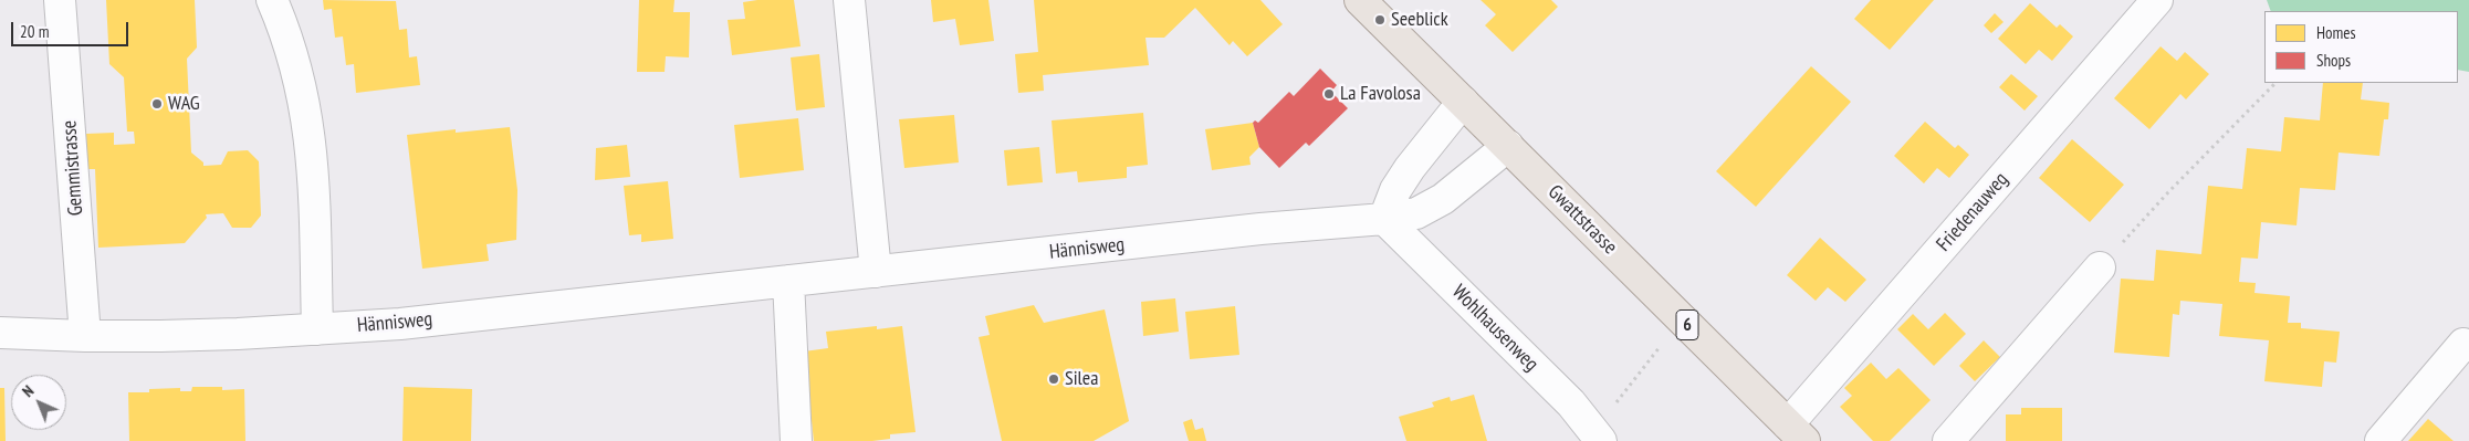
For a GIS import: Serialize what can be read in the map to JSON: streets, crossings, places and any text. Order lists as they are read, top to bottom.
{
  "streets": {
    "main road": ["Gwattstrasse", "6"],
    "street": [
      "Gemmistrasse",
      "Friedenauweg",
      "Hännisweg",
      "Wohlhausenweg"
    ]
  },
  "crossings": [
    ["Gemmistrasse", "Hännisweg"],
    ["Friedenauweg", "Gwattstrasse"],
    ["Gwattstrasse", "Hännisweg"],
    ["Hännisweg", "Wohlhausenweg"]
  ],
  "places": [
    "Seeblick",
    "La Favolosa",
    "WAG",
    "Silea"
  ],
  "legend": ["Homes", "Shops"],
  "scale_bar": "20 m",
  "north": "top left"
}
